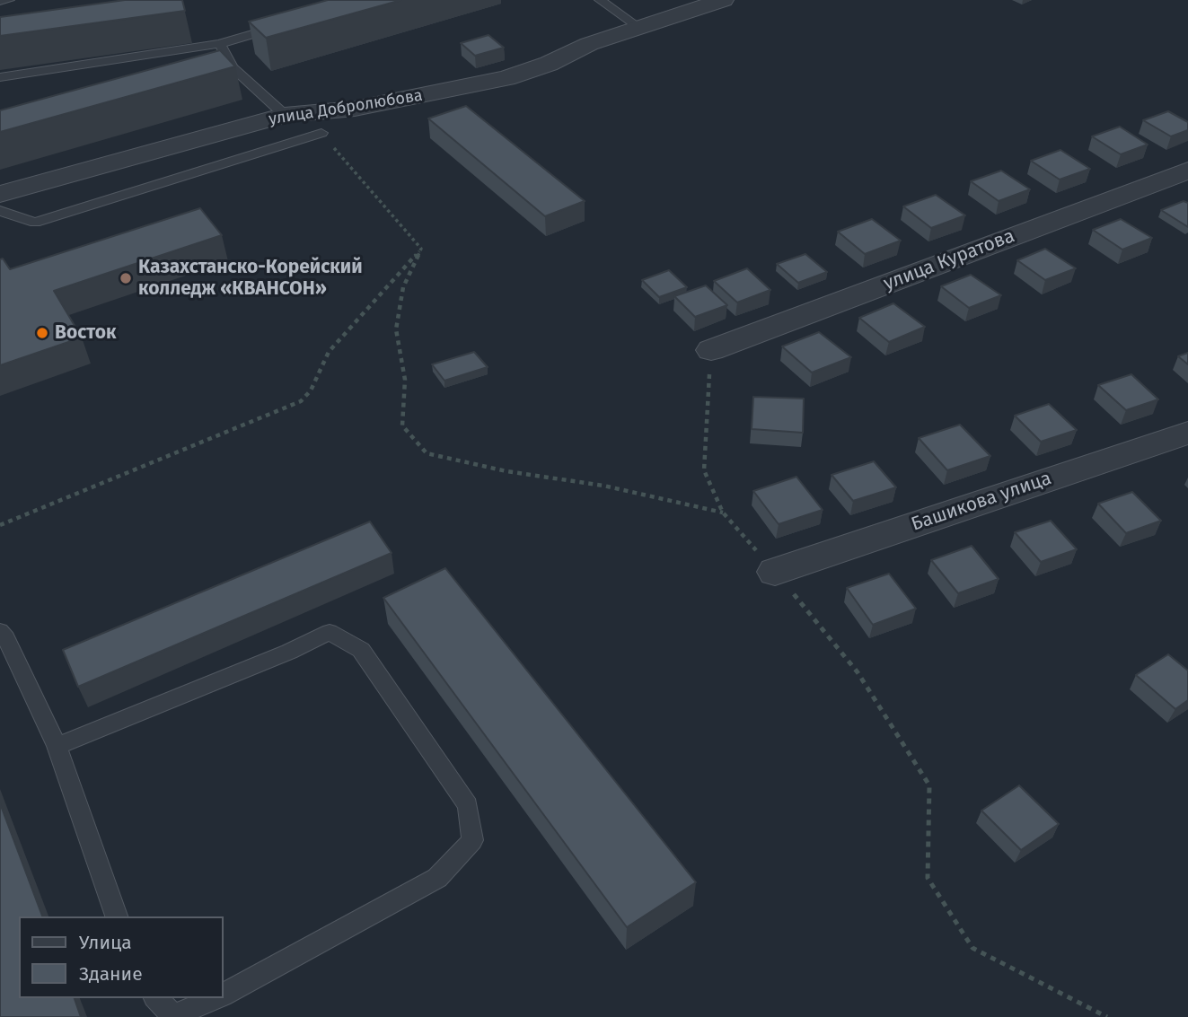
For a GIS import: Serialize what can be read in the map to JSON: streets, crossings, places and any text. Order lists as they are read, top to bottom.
{
  "streets": {
    "street": ["улица Добролюбова", "улица Куратова", "Башикова улица"]
  },
  "places": ["Казахстанско-Корейский колледж «КВАНСОН»", "Восток"],
  "legend": ["Улица", "Здание"]
}
